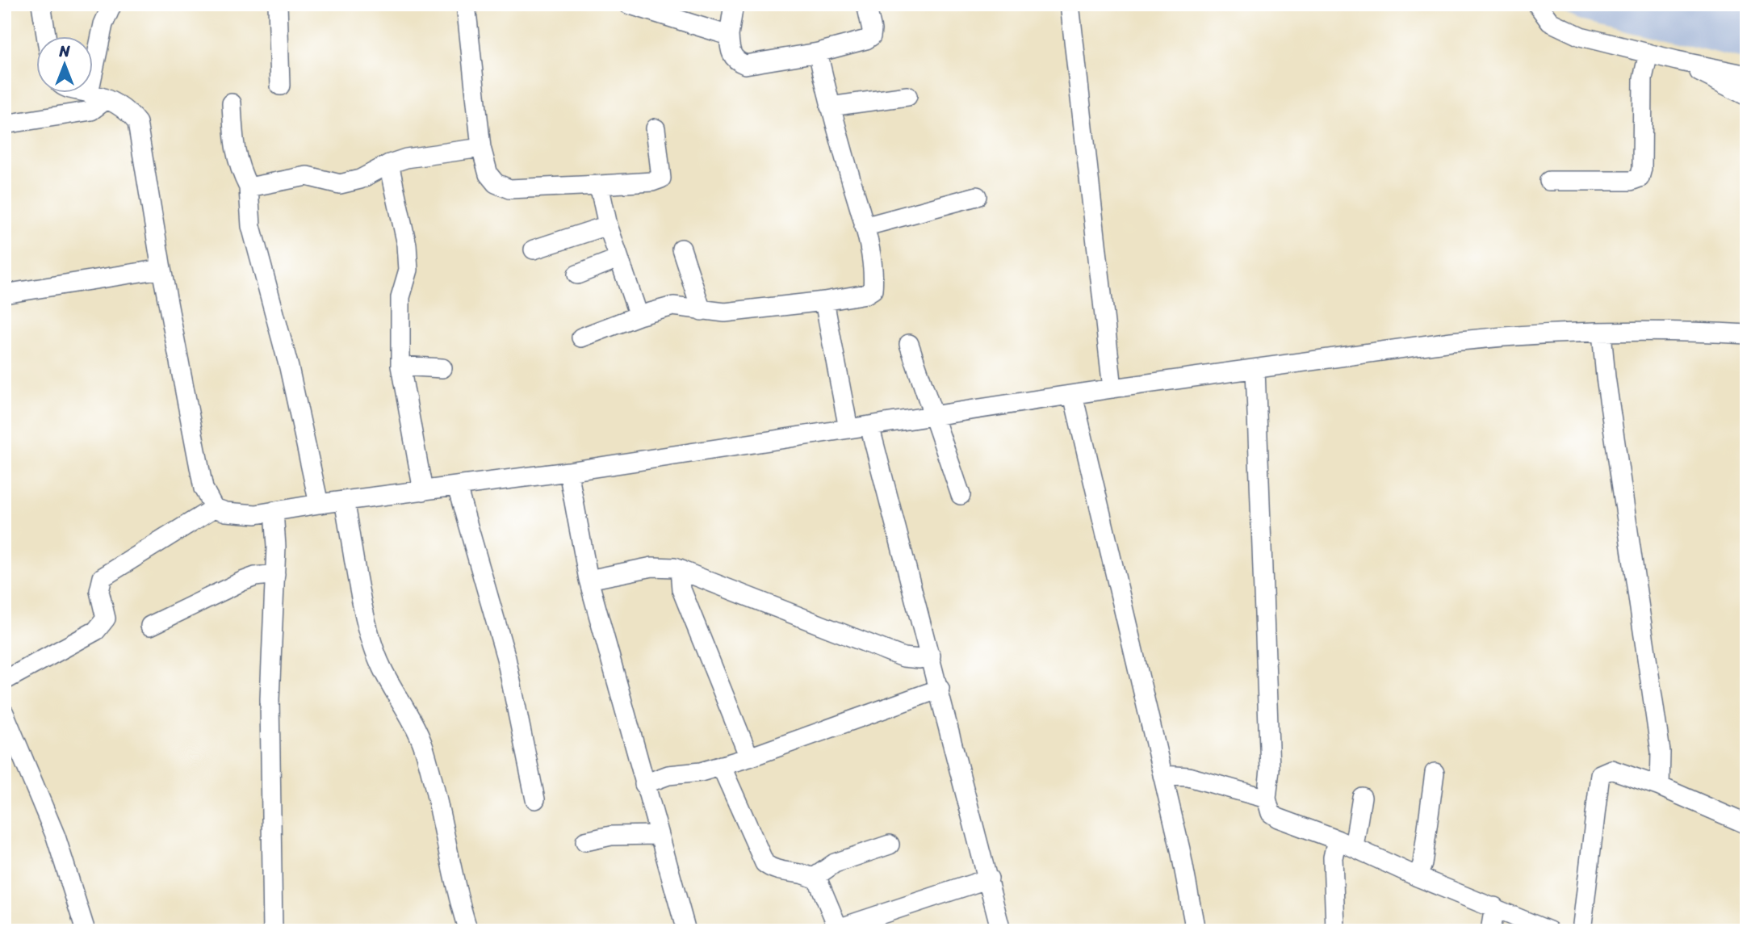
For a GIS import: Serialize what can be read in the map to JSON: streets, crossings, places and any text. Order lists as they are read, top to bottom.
{
  "north": "top"
}
